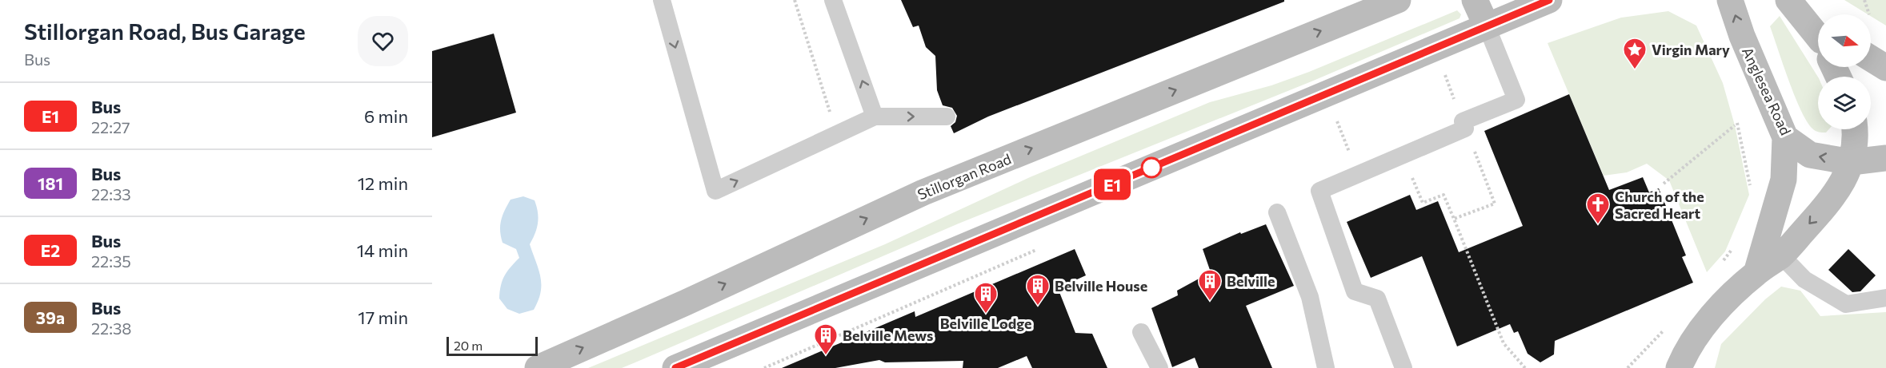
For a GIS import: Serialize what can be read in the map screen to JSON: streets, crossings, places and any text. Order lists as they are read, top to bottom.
{
  "streets": {
    "main road": ["Anglesea Road", "Stillorgan Road"]
  },
  "places": {
    "place": ["Virgin Mary"],
    "church": ["Church of the Sacred Heart"],
    "building": [
      "Belville",
      "Belville House",
      "Belville Lodge",
      "Belville Mews"
    ]
  },
  "lines": ["bus line E1"],
  "scale_bar": "20 m",
  "north": "right",
  "page": {
    "heading": ["Stillorgan Road, Bus Garage", "Bus"],
    "on_map": "E1",
    "list": [
      {
        "mark": "E1",
        "name": "Bus",
        "note": "22:27",
        "value": "6 min"
      },
      {
        "mark": "181",
        "name": "Bus",
        "note": "22:33",
        "value": "12 min"
      },
      {
        "mark": "E2",
        "name": "Bus",
        "note": "22:35",
        "value": "14 min"
      },
      {
        "mark": "39a",
        "name": "Bus",
        "note": "22:38",
        "value": "17 min"
      }
    ],
    "scale": "20 m"
  }
}
